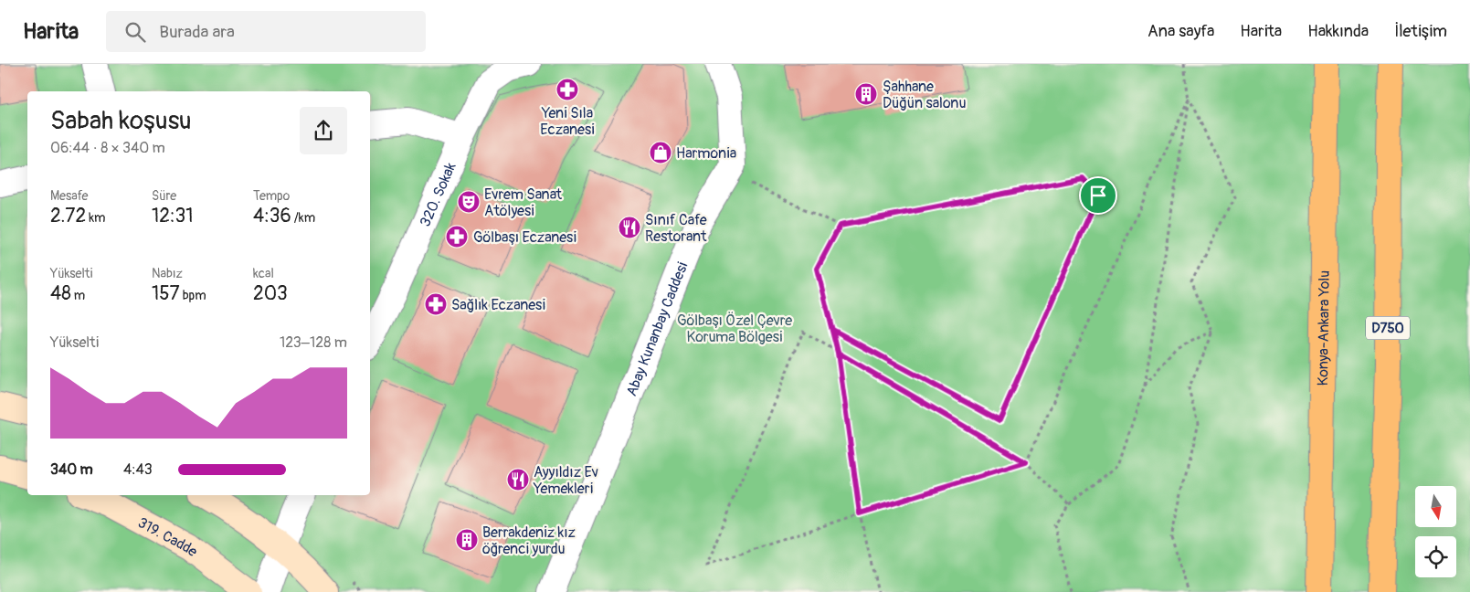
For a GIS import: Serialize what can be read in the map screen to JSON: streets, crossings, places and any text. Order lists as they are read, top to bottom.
{
  "streets": {
    "highway": ["Konya-Ankara Yolu", "D750"],
    "street": ["320. Sokak", "Abay Kunanbay Caddesi", "319. Cadde"]
  },
  "parks": ["Gölbaşı Özel Çevre Koruma Bölgesi"],
  "places": {
    "pharmacy": ["Yeni Sıla Eczanesi", "Gölbaşı Eczanesi", "Sağlık Eczanesi"],
    "building": ["Şahhane Düğün salonu", "Berrakdeniz kız öğrenci yurdu"],
    "shop": ["Harmonia"],
    "theatre": ["Evrem Sanat Atölyesi"],
    "restaurant": ["Sınıf Cafe Restorant", "Ayyıldız Ev Yemekleri"]
  },
  "north": "bottom",
  "page": {
    "header": "Harita",
    "search": "Burada ara",
    "nav": [
      "Ana sayfa",
      "Harita",
      "Hakkında",
      "İletişim"
    ],
    "heading": ["Sabah koşusu", "06:44 · 8 × 340 m"],
    "stats": [
      ["Mesafe", "2.72 km"],
      ["Süre", "12:31"],
      ["Tempo", "4:36 /km"],
      ["Yükselti", "48 m"],
      ["Nabız", "157 bpm"],
      ["kcal", "203"]
    ],
    "chart": ["Yükselti", "123–128 m"],
    "list": [
      {
        "name": "340 m",
        "note": "4:43"
      }
    ]
  }
}
